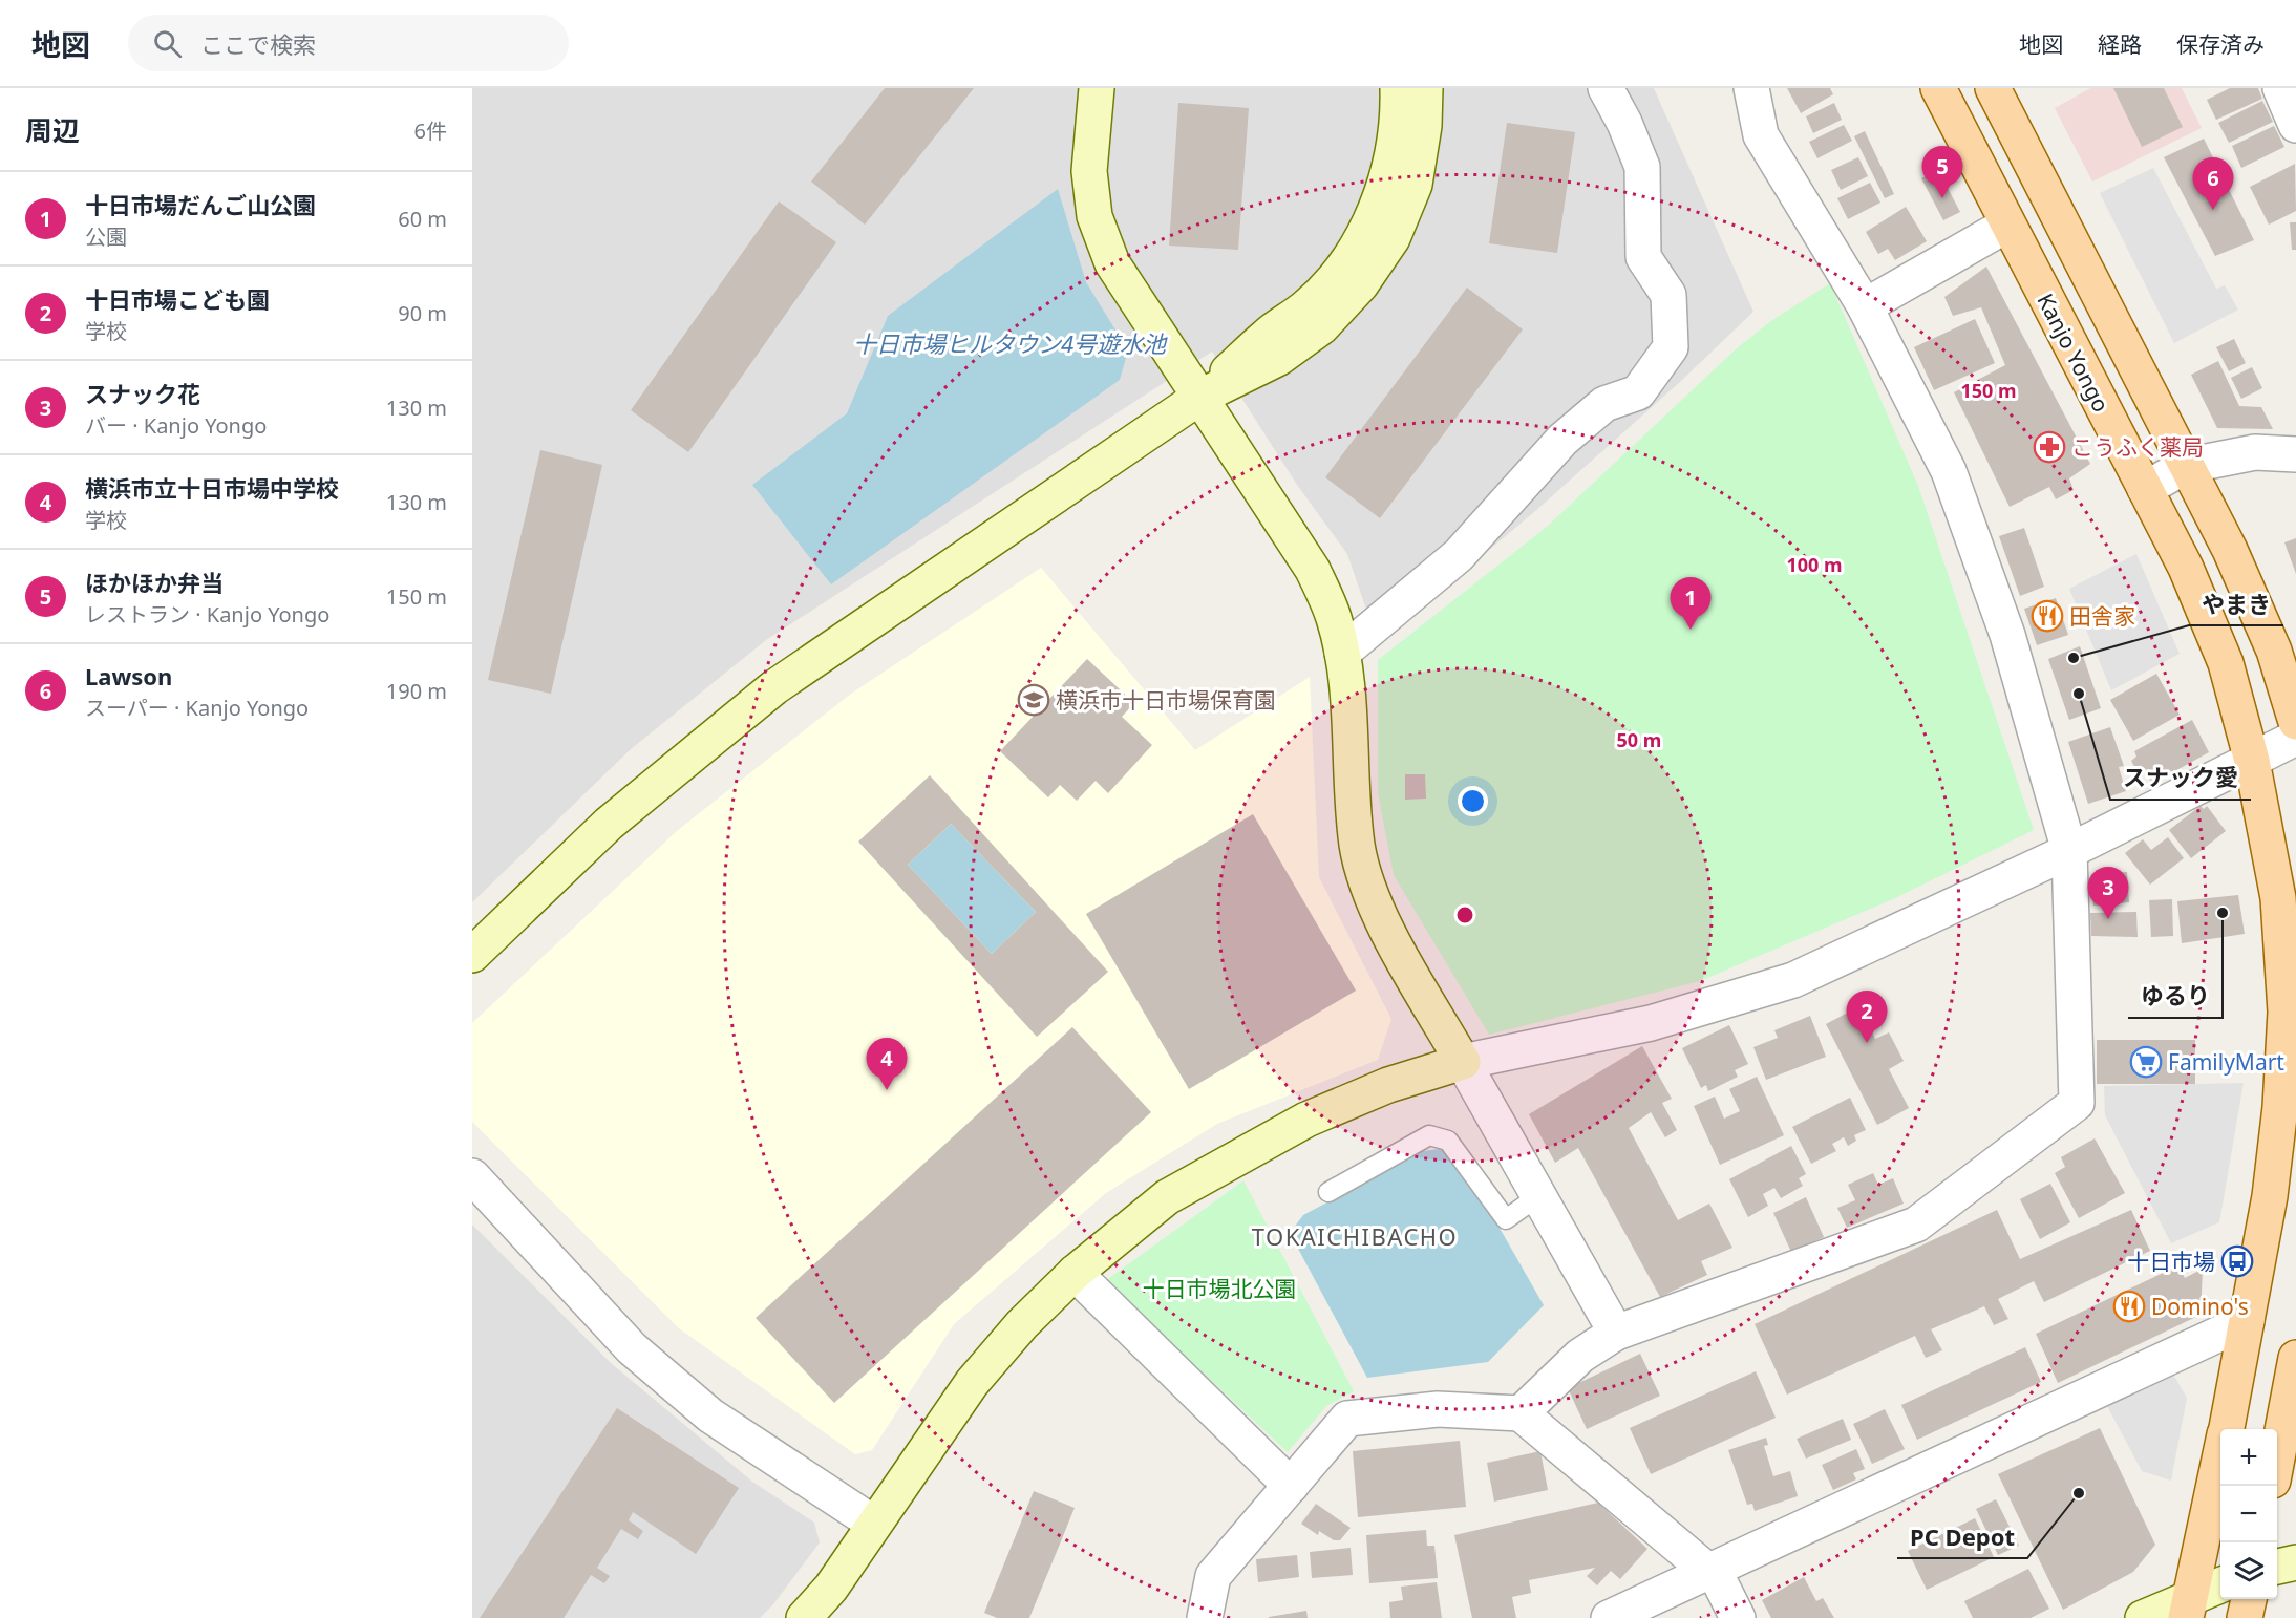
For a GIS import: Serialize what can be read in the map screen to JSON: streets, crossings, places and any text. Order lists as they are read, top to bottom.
{
  "streets": {
    "main road": ["Kanjo Yongo"]
  },
  "districts": ["TOKAICHIBACHO"],
  "water": ["十日市場ヒルタウン4号遊水池"],
  "parks": ["十日市場北公園"],
  "places": {
    "pharmacy": ["こうふく薬局"],
    "restaurant": ["田舎家", "Domino's"],
    "other": [
      "やまき",
      "スナック愛",
      "ゆるり",
      "PC Depot"
    ],
    "school or university": ["横浜市十日市場保育園"],
    "supermarket": ["FamilyMart"],
    "bus stop": ["十日市場"]
  },
  "page": {
    "header": "地図",
    "search": "ここで検索",
    "nav": ["地図", "経路", "保存済み"],
    "heading": ["周辺", "6件"],
    "pins": [
      "5",
      "6",
      "1",
      "3",
      "2",
      "4"
    ],
    "list": [
      {
        "mark": "1",
        "name": "十日市場だんご山公園",
        "note": "公園",
        "value": "60 m"
      },
      {
        "mark": "2",
        "name": "十日市場こども園",
        "note": "学校",
        "value": "90 m"
      },
      {
        "mark": "3",
        "name": "スナック花",
        "note": "バー · Kanjo Yongo",
        "value": "130 m"
      },
      {
        "mark": "4",
        "name": "横浜市立十日市場中学校",
        "note": "学校",
        "value": "130 m"
      },
      {
        "mark": "5",
        "name": "ほかほか弁当",
        "note": "レストラン · Kanjo Yongo",
        "value": "150 m"
      },
      {
        "mark": "6",
        "name": "Lawson",
        "note": "スーパー · Kanjo Yongo",
        "value": "190 m"
      }
    ],
    "map_buttons": ["+", "−"]
  },
  "rings": ["150 m", "100 m", "50 m"]
}
